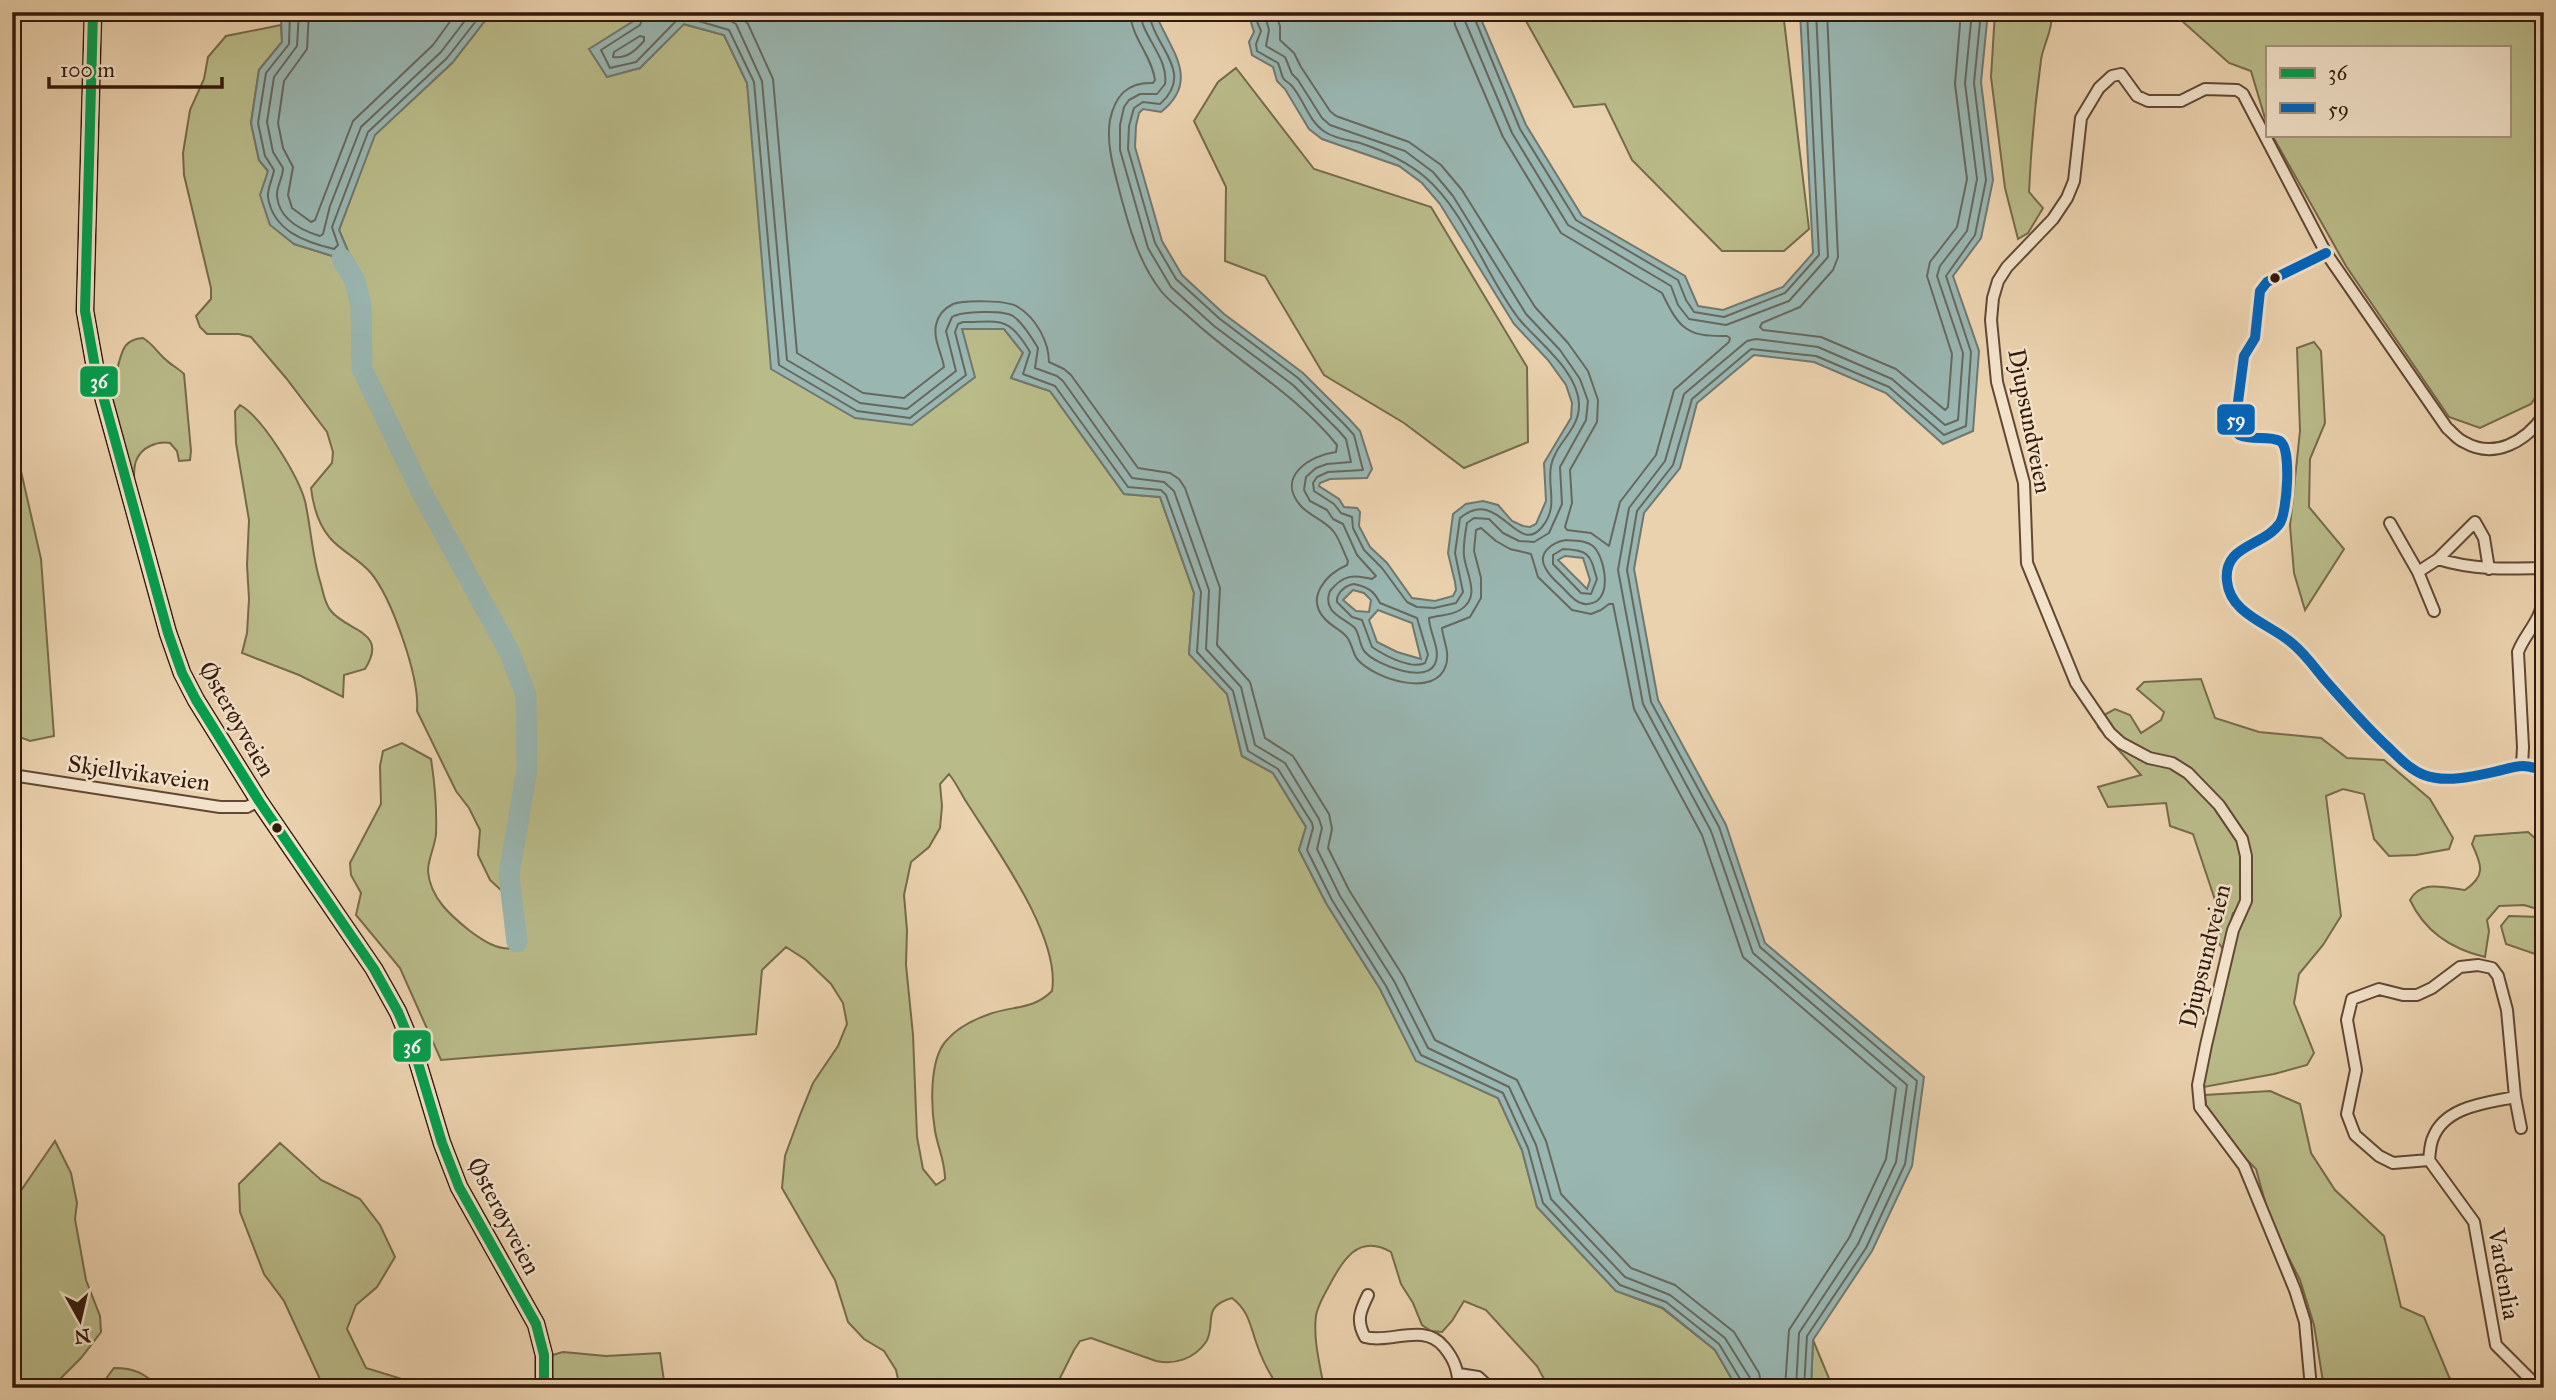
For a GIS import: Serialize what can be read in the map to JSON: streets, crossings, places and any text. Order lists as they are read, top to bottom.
{
  "streets": {
    "main road": ["Østerøyveien"],
    "street": ["Djupsundveien", "Skjellvikaveien", "Vardenlia"]
  },
  "crossings": [
    ["Østerøyveien", "Skjellvikaveien"]
  ],
  "lines": ["transit line 36", "transit line 59"],
  "legend": ["36", "59"],
  "scale_bar": "100 m",
  "north": "bottom"
}
